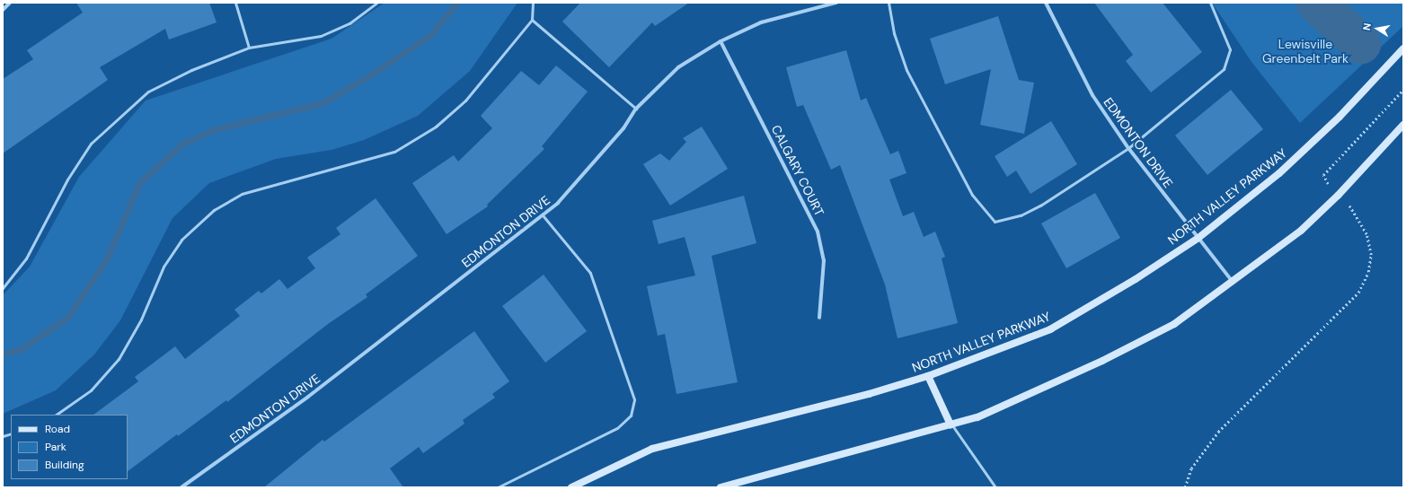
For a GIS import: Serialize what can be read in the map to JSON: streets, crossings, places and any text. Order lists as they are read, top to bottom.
{
  "streets": {
    "street": ["EDMONTON DRIVE", "CALGARY COURT", "NORTH VALLEY PARKWAY"]
  },
  "crossings": [
    ["EDMONTON DRIVE", "CALGARY COURT"],
    ["EDMONTON DRIVE", "NORTH VALLEY PARKWAY"]
  ],
  "parks": ["Lewisville Greenbelt Park"],
  "legend": ["Road", "Park", "Building"],
  "north": "left"
}
